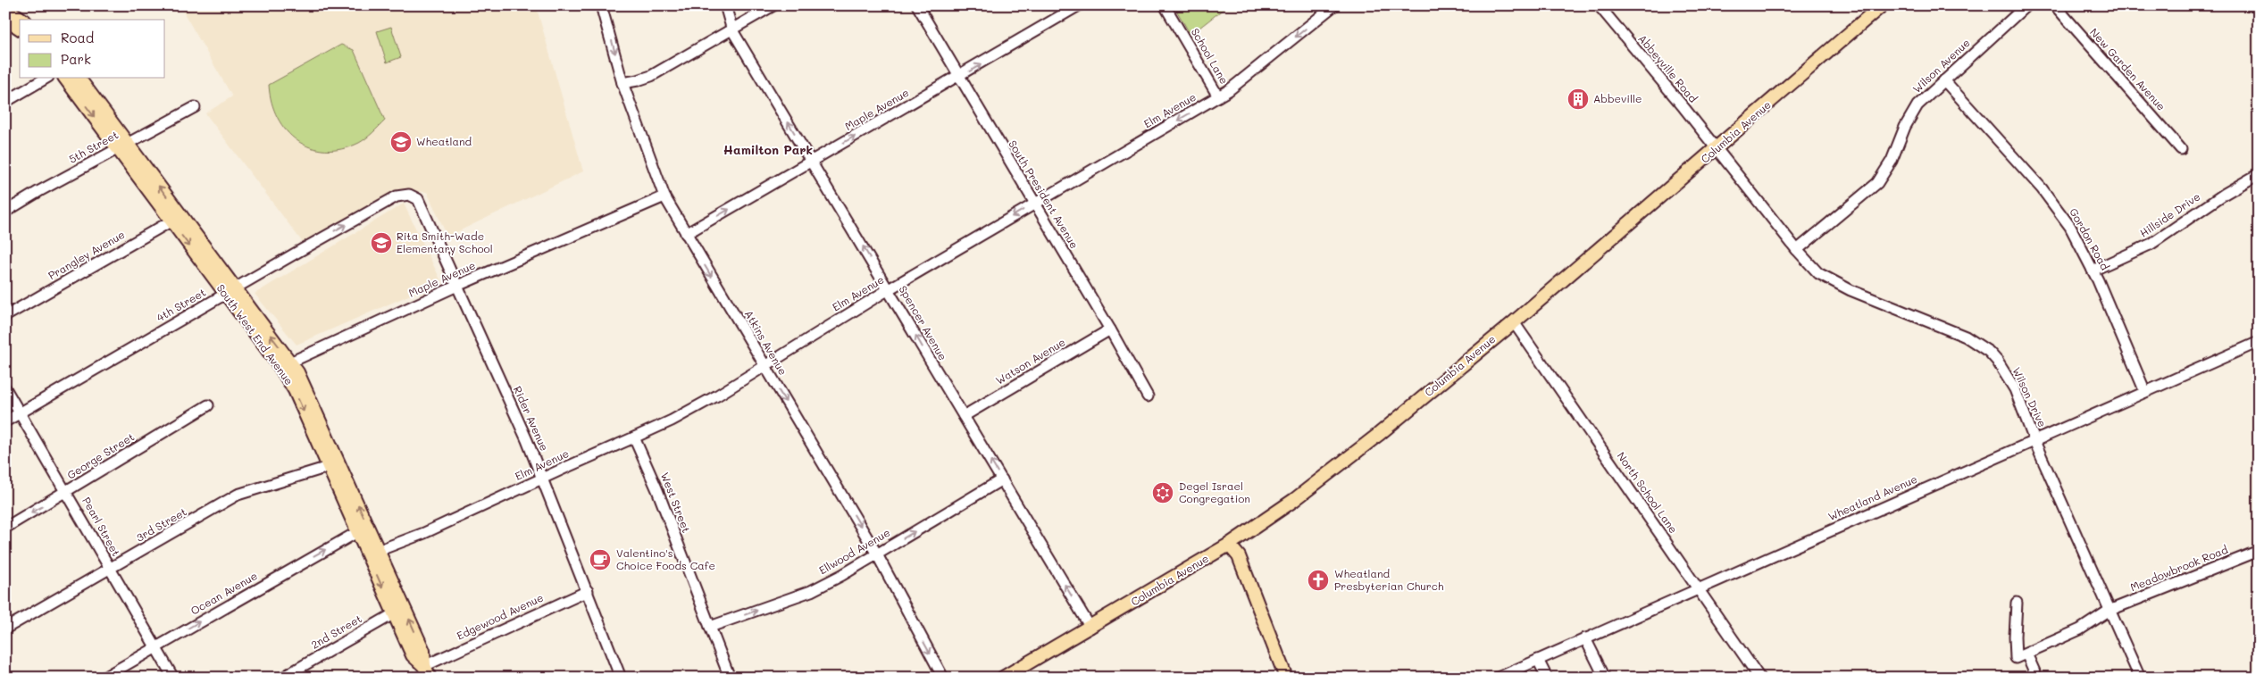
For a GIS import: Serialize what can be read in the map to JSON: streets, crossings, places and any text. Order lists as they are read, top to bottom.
{
  "streets": {
    "main road": ["Columbia Avenue", "South West End Avenue"],
    "street": [
      "School Lane",
      "Wilson Avenue",
      "Abbeyville Road",
      "New Garden Avenue",
      "Maple Avenue",
      "Elm Avenue",
      "5th Street",
      "South President Avenue",
      "Hillside Drive",
      "Gordon Road",
      "Prangley Avenue",
      "4th Street",
      "Spencer Avenue",
      "Atkins Avenue",
      "Watson Avenue",
      "Wilson Drive",
      "Rider Avenue",
      "George Street",
      "North School Lane",
      "Wheatland Avenue",
      "West Street",
      "3rd Street",
      "Pearl Street",
      "Ellwood Avenue",
      "Meadowbrook Road",
      "Ocean Avenue",
      "Edgewood Avenue",
      "2nd Street"
    ]
  },
  "crossings": [
    ["School Lane", "Elm Avenue"],
    ["Wilson Avenue", "Gordon Road"],
    ["Wilson Avenue", "Wilson Drive"],
    ["Abbeyville Road", "Columbia Avenue"],
    ["Abbeyville Road", "Wilson Drive"],
    ["Maple Avenue", "South President Avenue"],
    ["Maple Avenue", "Spencer Avenue"],
    ["Maple Avenue", "South West End Avenue"],
    ["Maple Avenue", "Atkins Avenue"],
    ["Maple Avenue", "Rider Avenue"],
    ["Elm Avenue", "South President Avenue"],
    ["Elm Avenue", "Spencer Avenue"],
    ["Elm Avenue", "South West End Avenue"],
    ["Elm Avenue", "Atkins Avenue"],
    ["Elm Avenue", "Rider Avenue"],
    ["Elm Avenue", "West Street"],
    ["Columbia Avenue", "Spencer Avenue"],
    ["Columbia Avenue", "Wilson Drive"],
    ["Columbia Avenue", "North School Lane"],
    ["5th Street", "South West End Avenue"],
    ["South President Avenue", "Watson Avenue"],
    ["Hillside Drive", "Gordon Road"],
    ["Gordon Road", "Wheatland Avenue"],
    ["Prangley Avenue", "South West End Avenue"],
    ["4th Street", "South West End Avenue"],
    ["4th Street", "Rider Avenue"],
    ["4th Street", "Pearl Street"],
    ["Spencer Avenue", "Watson Avenue"],
    ["Spencer Avenue", "Ellwood Avenue"],
    ["South West End Avenue", "3rd Street"],
    ["South West End Avenue", "Ocean Avenue"],
    ["South West End Avenue", "Edgewood Avenue"],
    ["South West End Avenue", "2nd Street"],
    ["Atkins Avenue", "Ellwood Avenue"],
    ["Wilson Drive", "Wheatland Avenue"],
    ["Wilson Drive", "Meadowbrook Road"],
    ["Rider Avenue", "Edgewood Avenue"],
    ["George Street", "Pearl Street"],
    ["North School Lane", "Wheatland Avenue"],
    ["West Street", "Ellwood Avenue"],
    ["3rd Street", "Pearl Street"],
    ["Pearl Street", "Ocean Avenue"]
  ],
  "one_way": [
    "Maple Avenue",
    "Elm Avenue",
    "4th Street",
    "Spencer Avenue",
    "Atkins Avenue",
    "Ellwood Avenue",
    "Ocean Avenue"
  ],
  "districts": ["Hamilton Park"],
  "places": {
    "building": ["Abbeville"],
    "school or university": ["Wheatland", "Rita Smith-Wade Elementary School"],
    "synagogue": ["Degel Israel Congregation"],
    "cafe": ["Valentino's Choice Foods Cafe"],
    "church": ["Wheatland Presbyterian Church"]
  },
  "legend": ["Road", "Park"]
}
